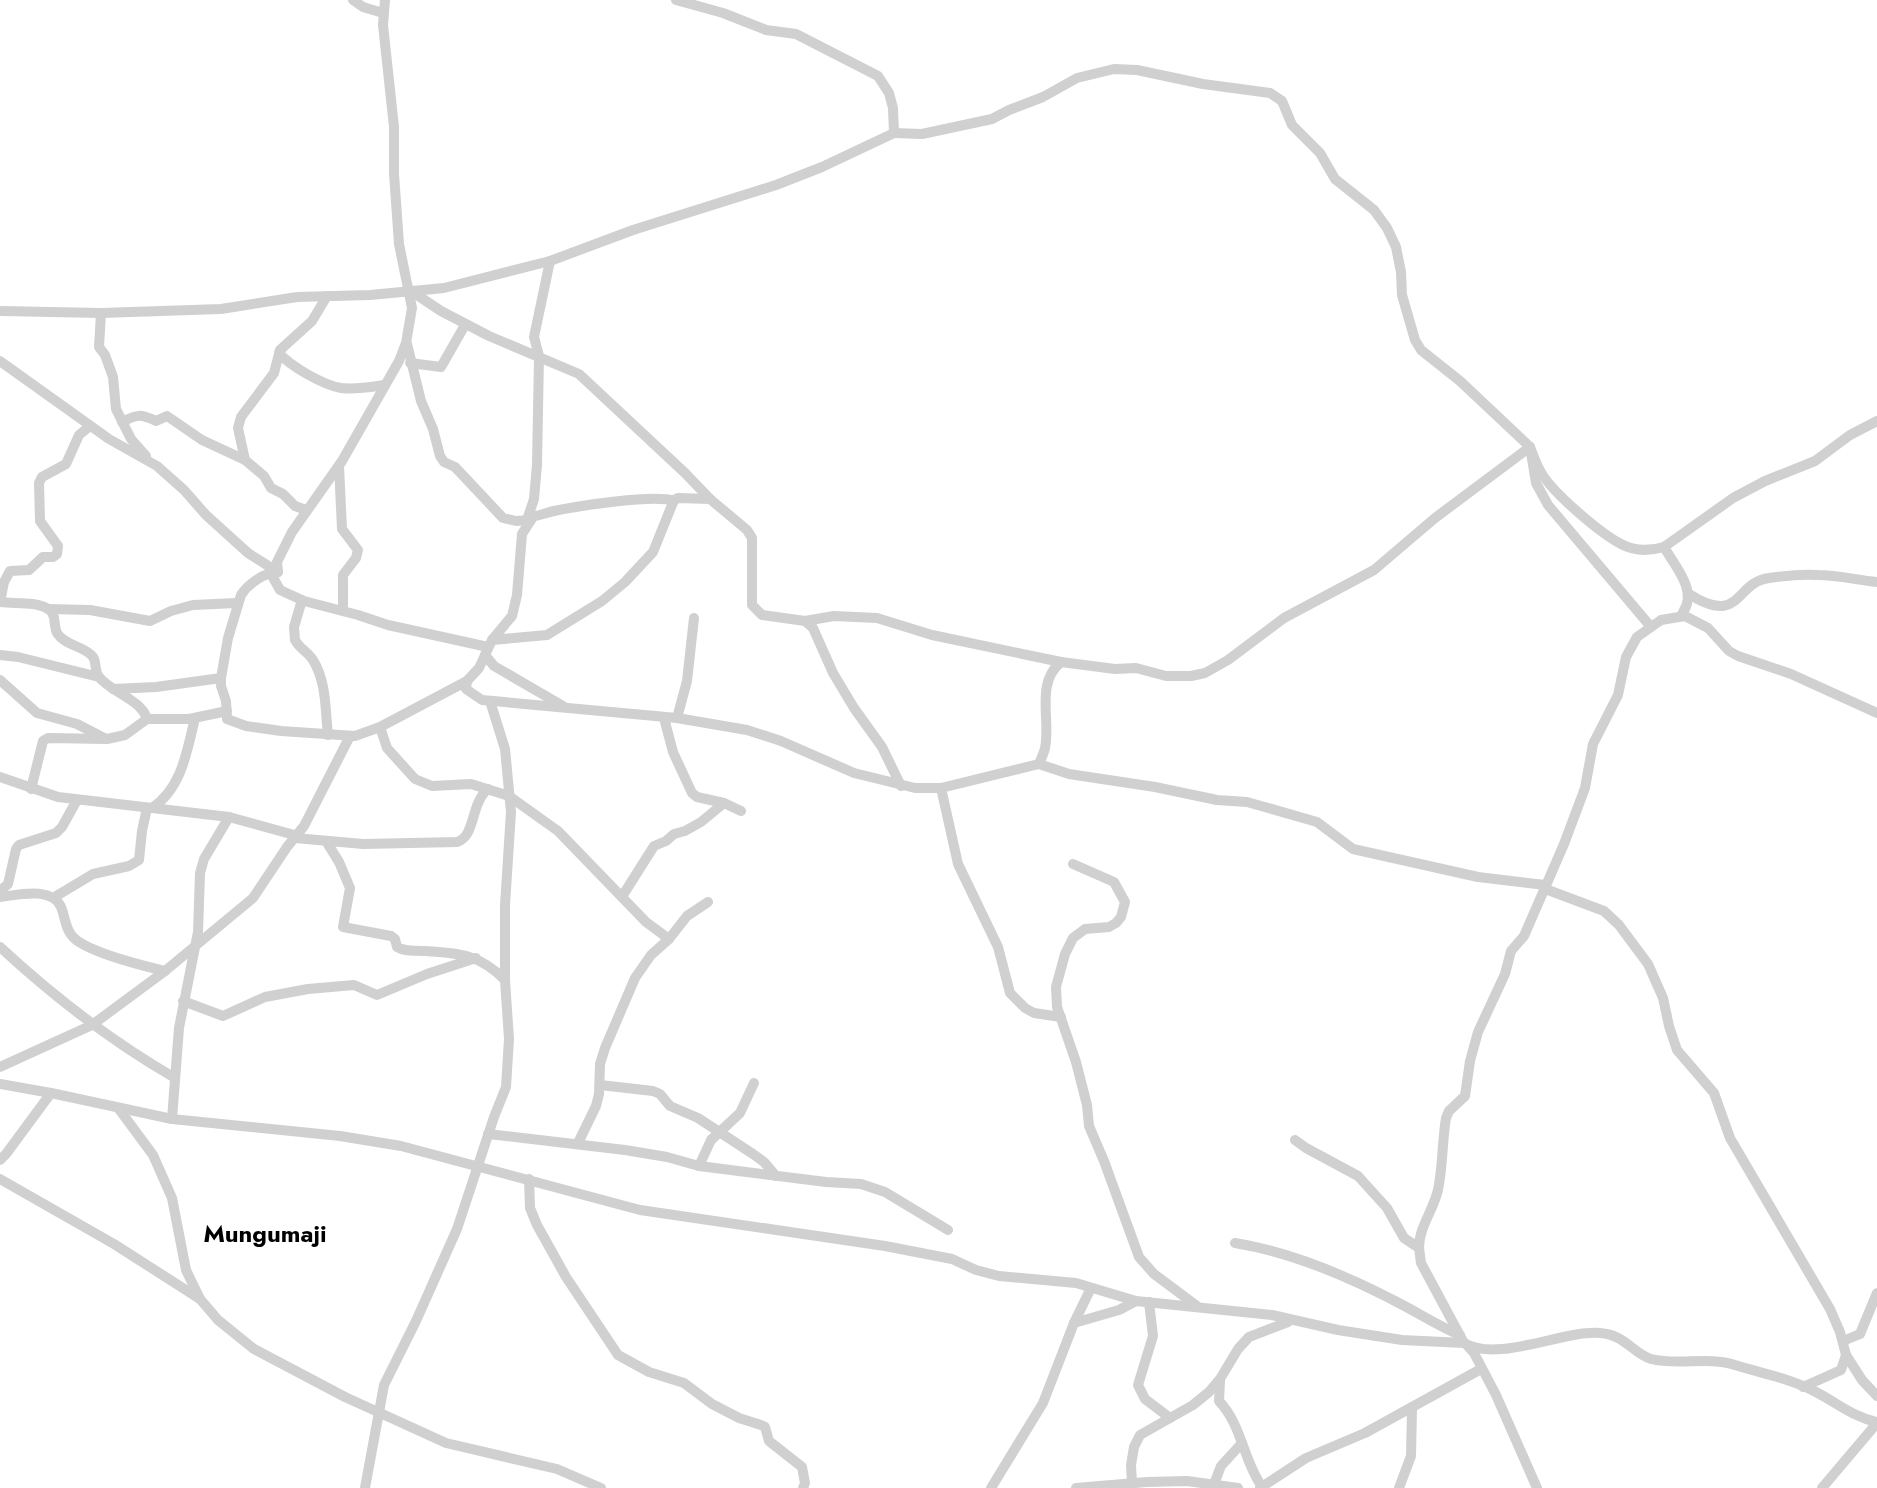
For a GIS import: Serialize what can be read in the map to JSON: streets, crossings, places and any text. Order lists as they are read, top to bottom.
{
  "districts": ["Mungumaji"]
}
